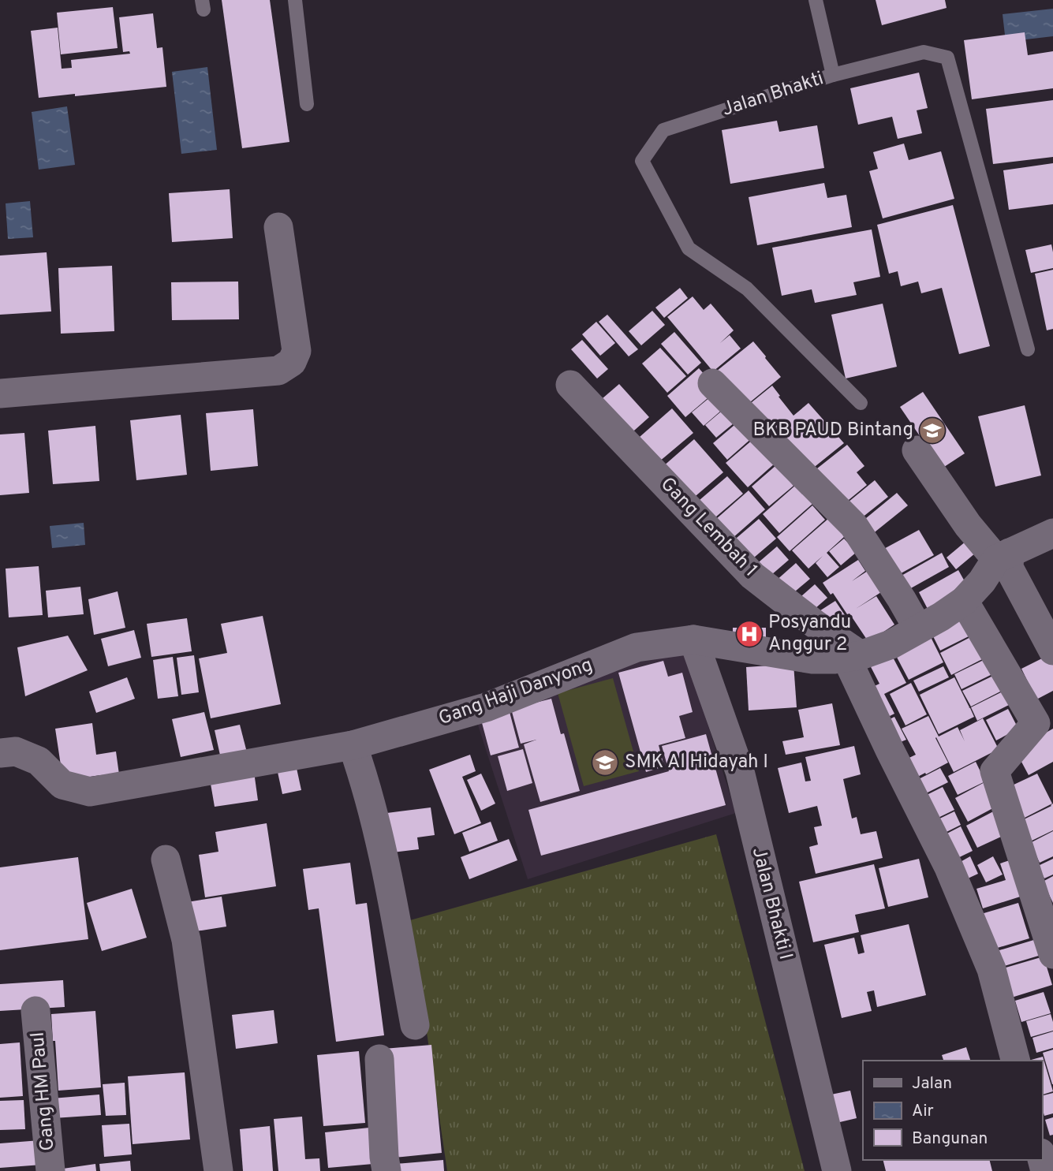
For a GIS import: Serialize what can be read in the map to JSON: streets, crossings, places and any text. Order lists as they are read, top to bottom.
{
  "streets": {
    "street": [
      "Gang Lembah 1",
      "Gang Haji Danyong",
      "Jalan Bhakti I",
      "Gang HM Paul"
    ],
    "lane": ["Jalan Bhakti"]
  },
  "crossings": [
    ["Gang Lembah 1", "Gang Haji Danyong"],
    ["Gang Haji Danyong", "Jalan Bhakti I"]
  ],
  "places": {
    "school or university": ["BKB PAUD Bintang", "SMK Al Hidayah I"],
    "hospital": ["Posyandu Anggur 2"]
  },
  "legend": ["Jalan", "Air", "Bangunan"]
}
